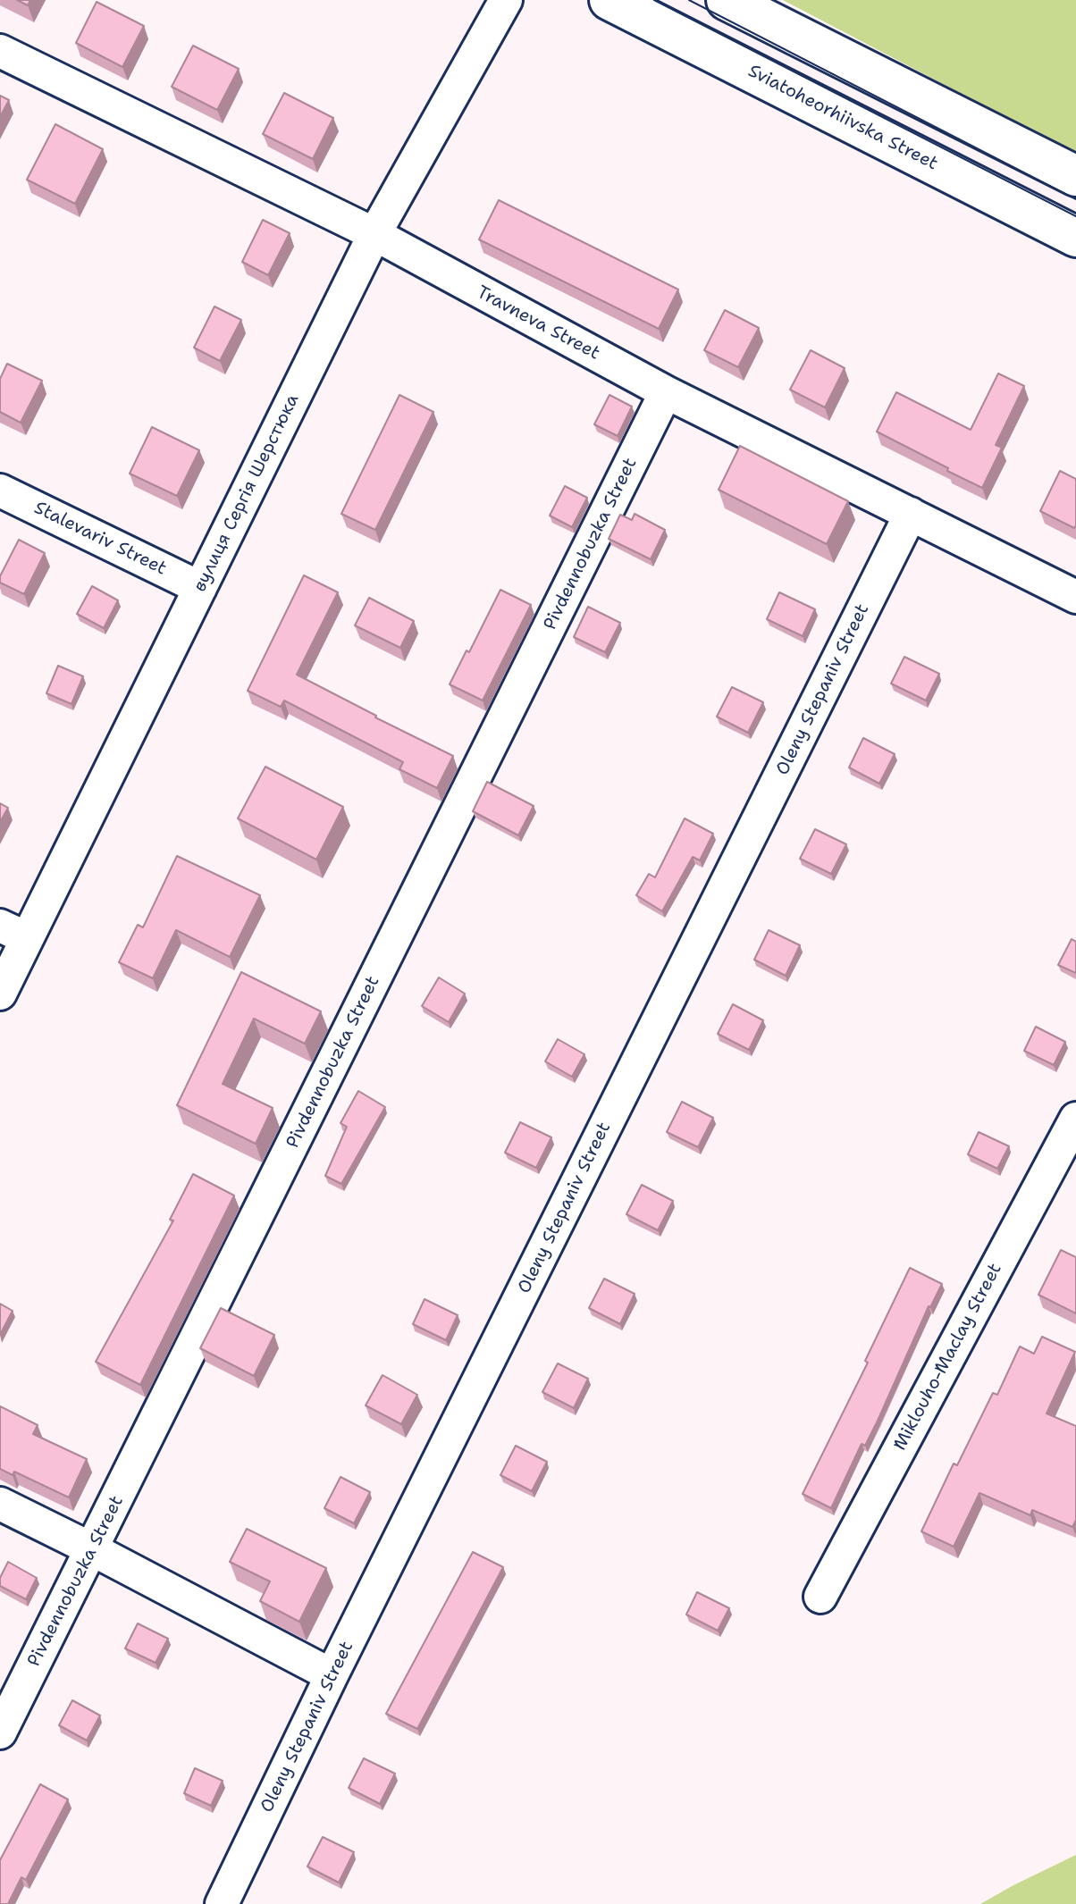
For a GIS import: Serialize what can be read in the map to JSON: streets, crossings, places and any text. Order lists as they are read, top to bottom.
{
  "streets": {
    "main road": ["Sviatoheorhiivska Street"],
    "street": [
      "Travneva Street",
      "вулиця Сергія Шерстюка",
      "Stalevariv Street",
      "Pivdennobuzka Street",
      "Oleny Stepaniv Street",
      "Miklouho-Maclay Street"
    ]
  },
  "crossings": [
    ["Travneva Street", "вулиця Сергія Шерстюка"],
    ["Travneva Street", "Pivdennobuzka Street"],
    ["Travneva Street", "Oleny Stepaniv Street"],
    ["вулиця Сергія Шерстюка", "Stalevariv Street"]
  ]
}
